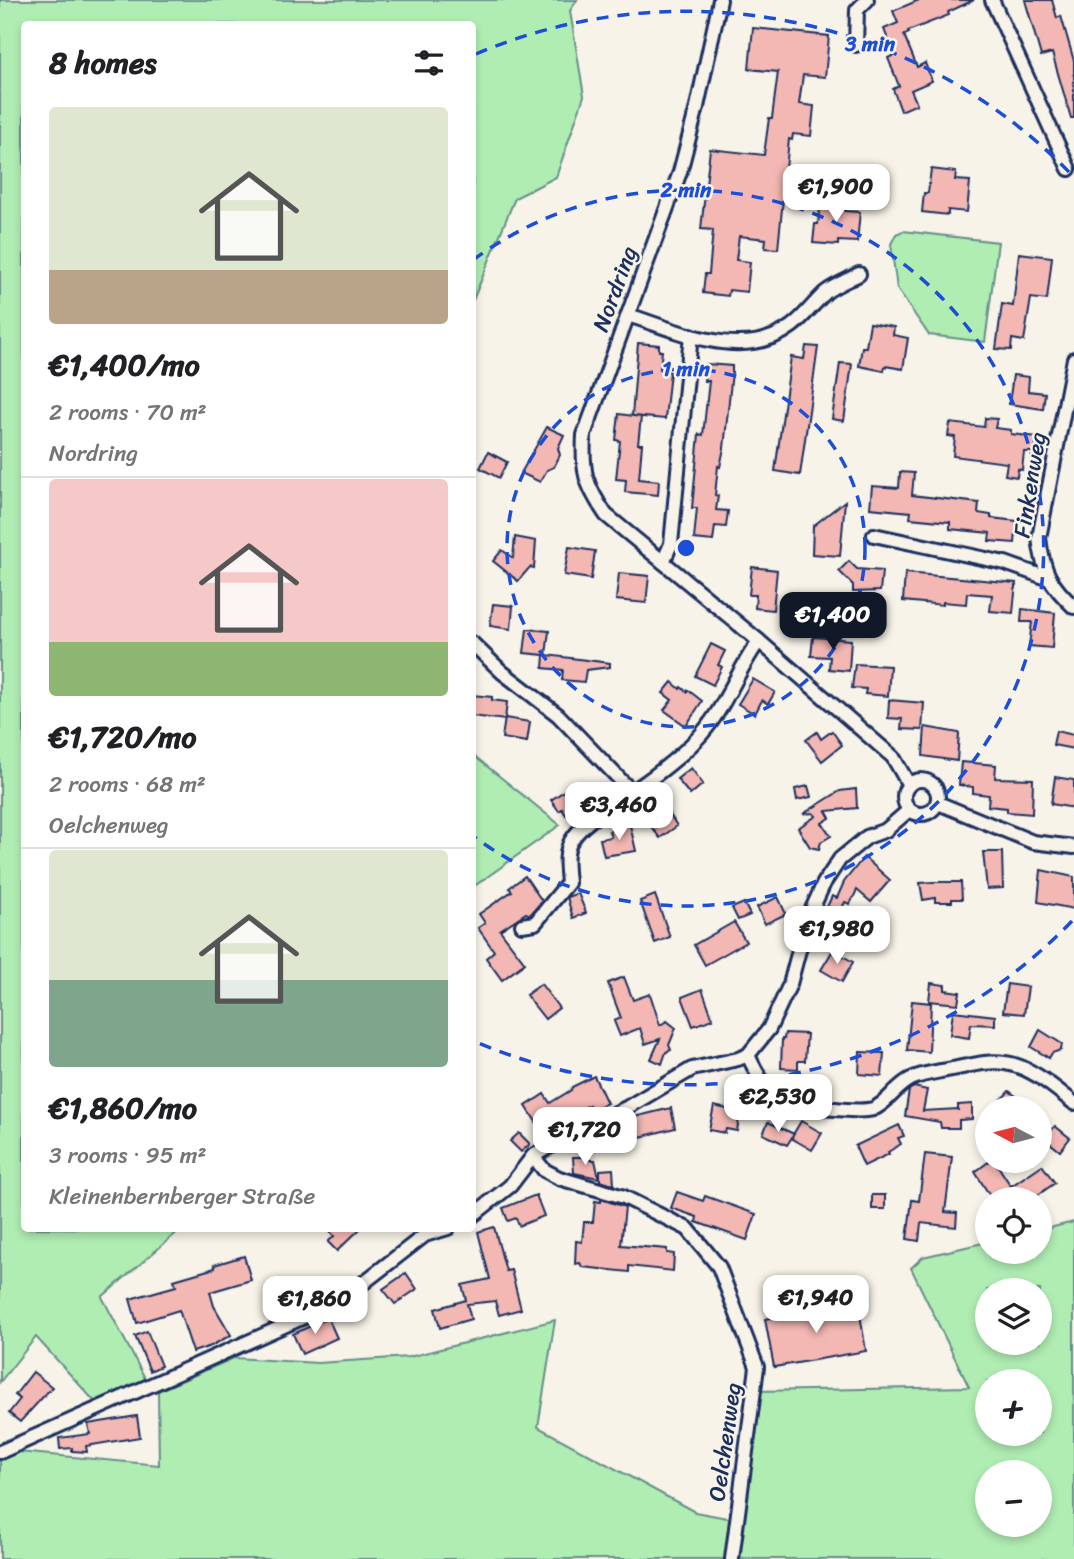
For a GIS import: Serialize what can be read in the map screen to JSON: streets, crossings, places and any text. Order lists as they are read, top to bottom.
{
  "streets": {
    "street": ["Nordring", "Finkenweg", "Oelchenweg"]
  },
  "north": "left",
  "page": {
    "heading": "8 homes",
    "list": [
      {
        "name": "€1,400/mo",
        "note": "2 rooms · 70 m² · Nordring"
      },
      {
        "name": "€1,720/mo",
        "note": "2 rooms · 68 m² · Oelchenweg"
      },
      {
        "name": "€1,860/mo",
        "note": "3 rooms · 95 m² · Kleinenbernberger Straße"
      }
    ],
    "price": [
      "€1,900",
      "€1,400",
      "€3,460",
      "€1,980",
      "€2,530",
      "€1,720",
      "€1,940",
      "€1,860"
    ],
    "map_buttons": ["+", "−"]
  },
  "rings": ["3 min", "2 min", "1 min"]
}
